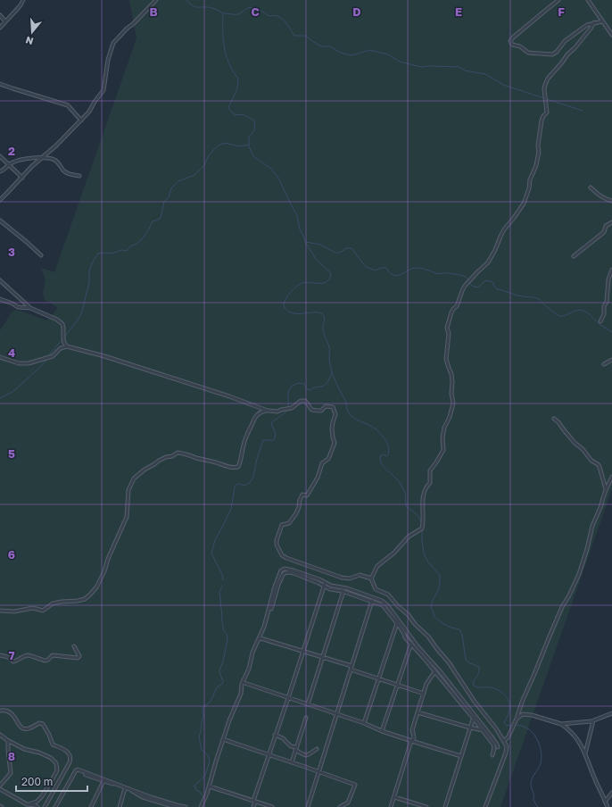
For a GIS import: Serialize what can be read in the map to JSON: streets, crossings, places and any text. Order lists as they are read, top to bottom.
{
  "scale_bar": "200 m",
  "north": "bottom",
  "grid": {
    "columns": [
      "B",
      "C",
      "D",
      "E",
      "F"
    ],
    "rows": [
      "2",
      "3",
      "4",
      "5",
      "6",
      "7",
      "8"
    ]
  }
}
